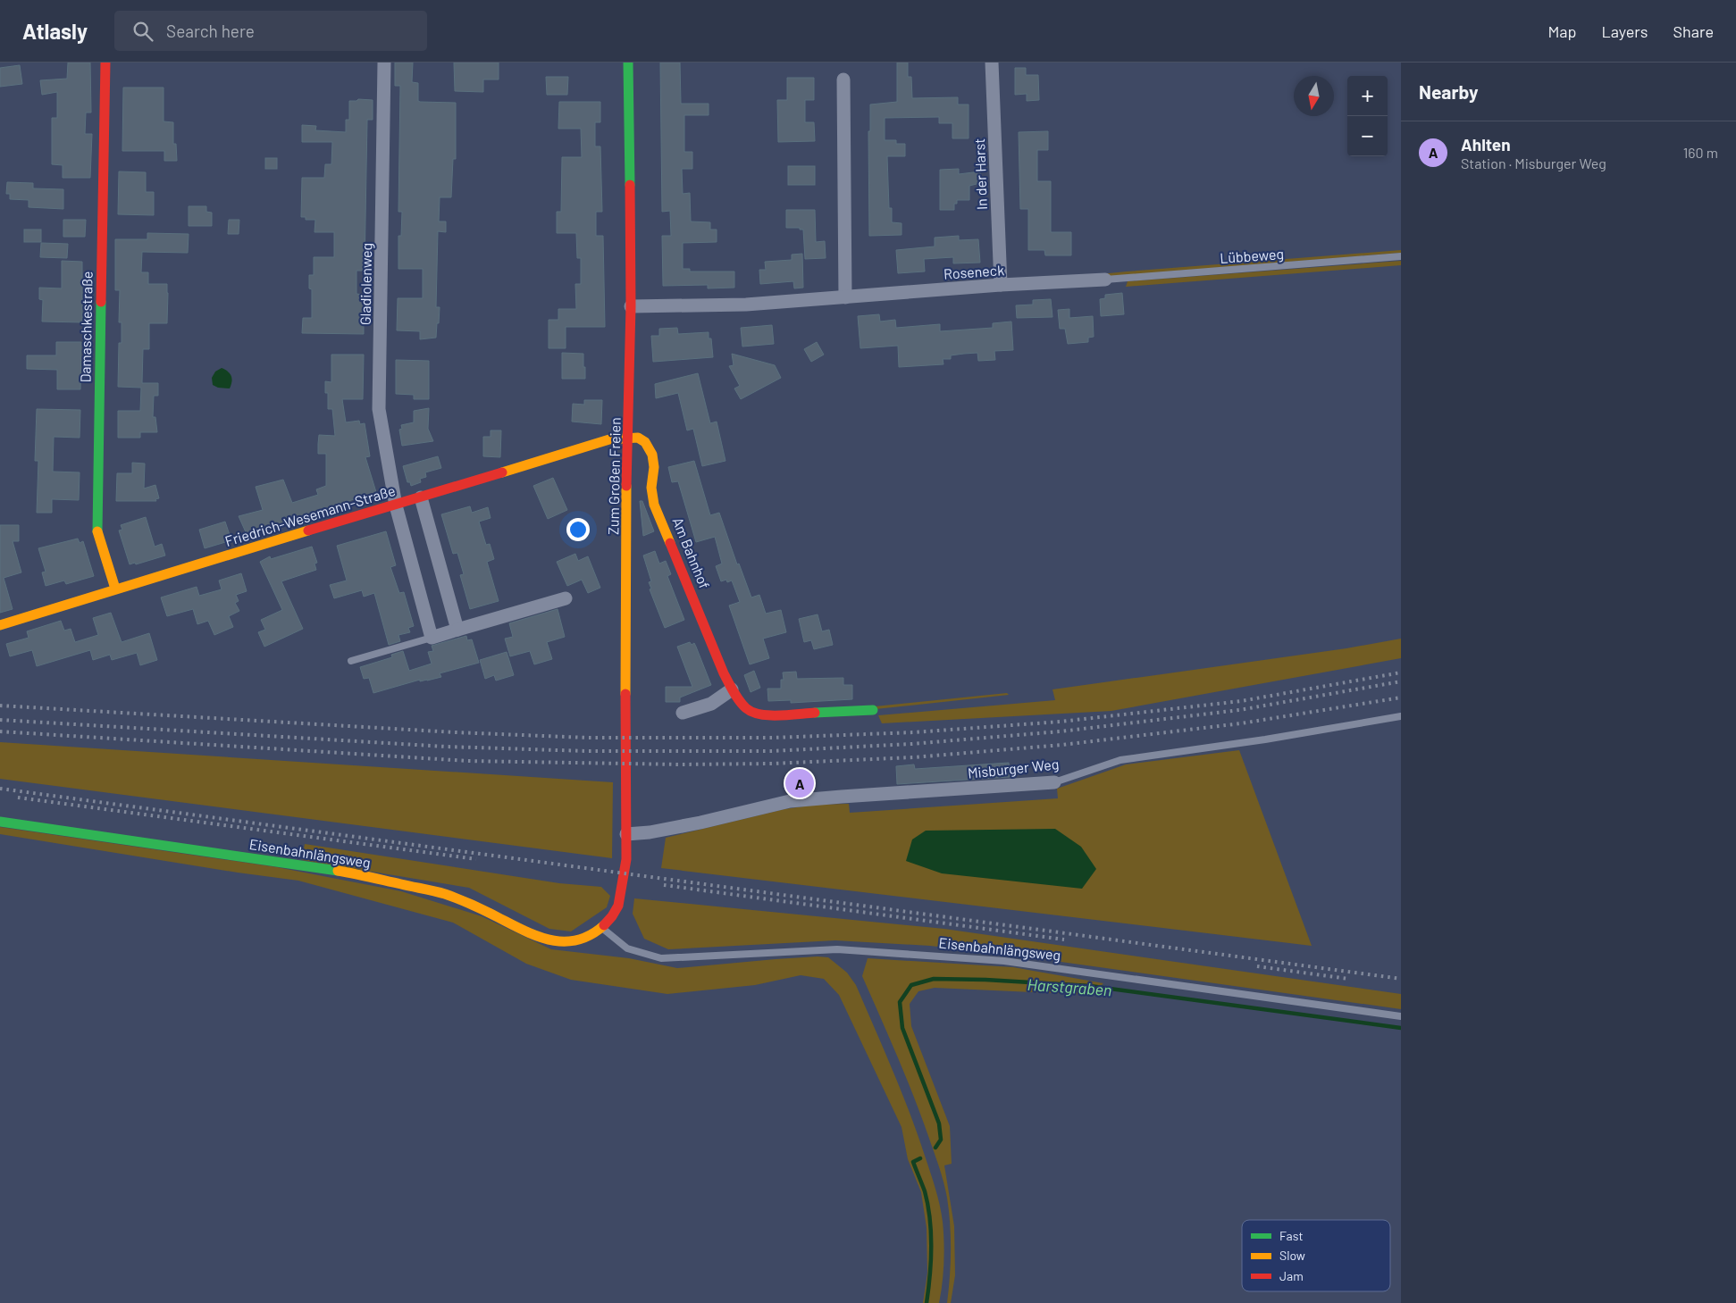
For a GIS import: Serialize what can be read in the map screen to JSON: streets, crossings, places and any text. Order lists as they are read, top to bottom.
{
  "streets": {
    "street": [
      "In der Harst",
      "Roseneck",
      "Gladiolenweg",
      "Damaschkestraße",
      "Zum Großen Freien",
      "Friedrich-Wesemann-Straße",
      "Am Bahnhof",
      "Misburger Weg",
      "Eisenbahnlängsweg"
    ],
    "lane": ["Lübbeweg"]
  },
  "crossings": [
    ["In der Harst", "Roseneck"],
    ["Lübbeweg", "Roseneck"],
    ["Roseneck", "Zum Großen Freien"],
    ["Gladiolenweg", "Friedrich-Wesemann-Straße"],
    ["Damaschkestraße", "Friedrich-Wesemann-Straße"],
    ["Zum Großen Freien", "Friedrich-Wesemann-Straße"],
    ["Zum Großen Freien", "Am Bahnhof"],
    ["Zum Großen Freien", "Misburger Weg"],
    ["Zum Großen Freien", "Eisenbahnlängsweg"],
    ["Friedrich-Wesemann-Straße", "Am Bahnhof"]
  ],
  "water": ["Harstgraben"],
  "legend": ["Fast", "Slow", "Jam"],
  "north": "bottom",
  "page": {
    "header": "Atlasly",
    "search": "Search here",
    "nav": ["Map", "Layers", "Share"],
    "heading": "Nearby",
    "map_buttons": ["+", "−"],
    "list": [
      {
        "mark": "A",
        "name": "Ahlten",
        "note": "Station · Misburger Weg",
        "value": "160 m"
      }
    ],
    "pins": "A"
  }
}
